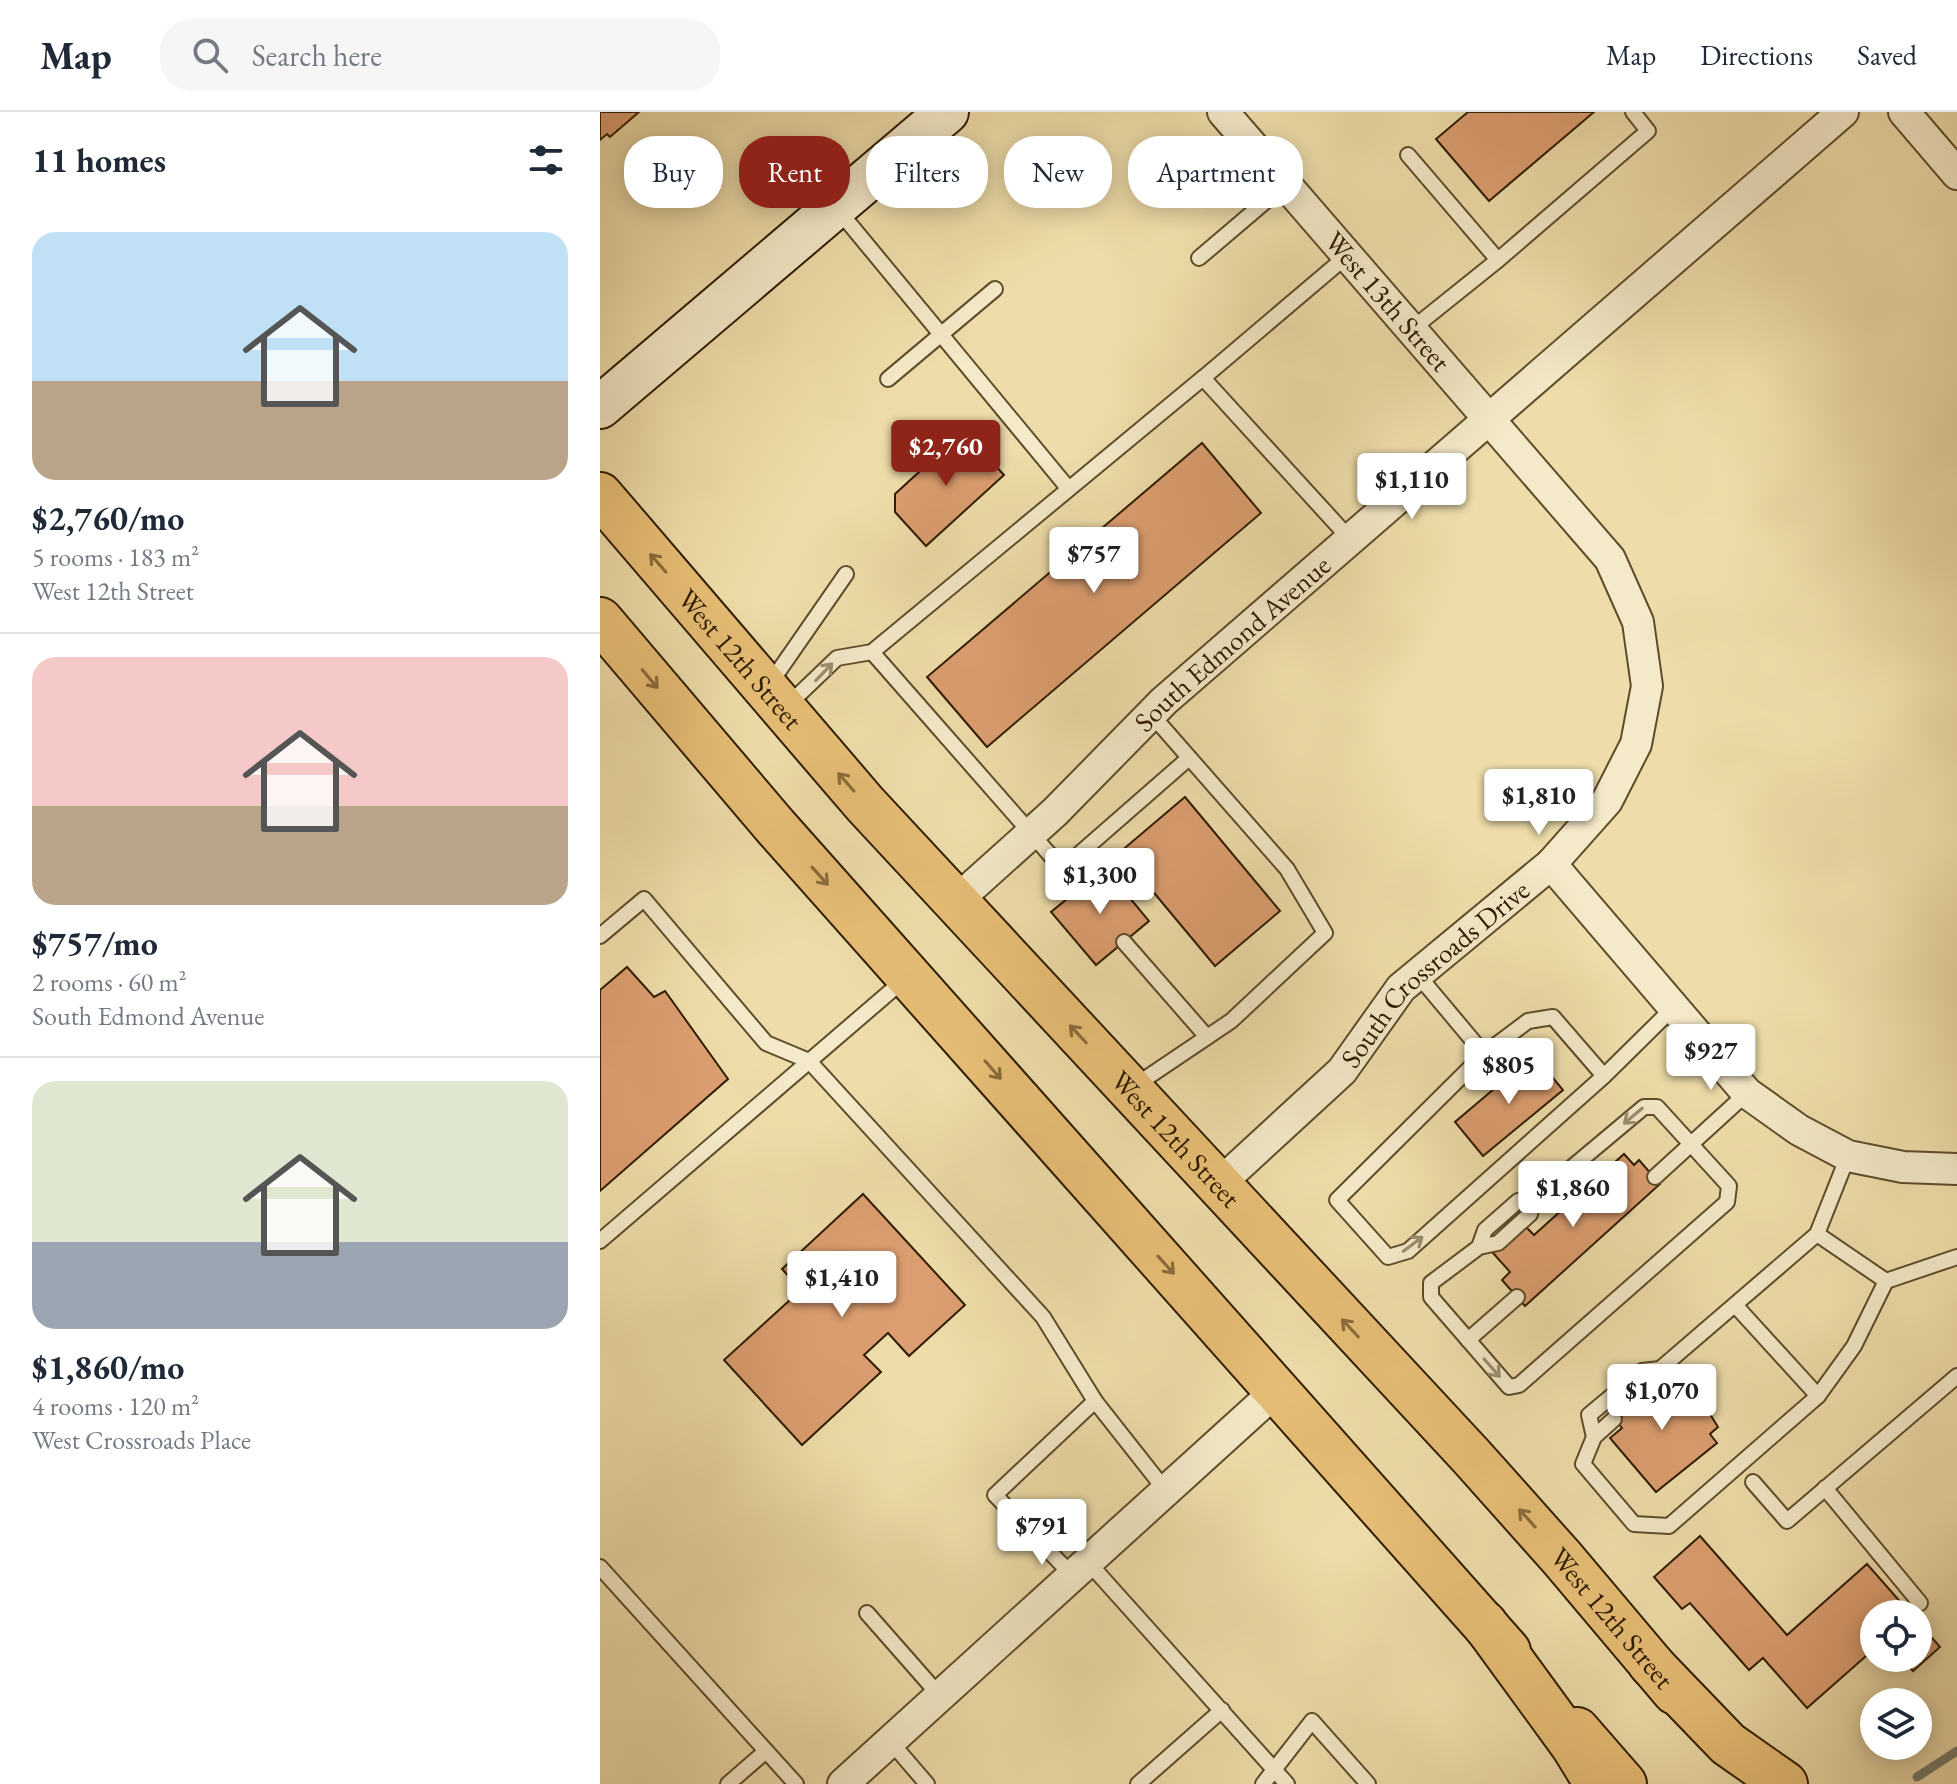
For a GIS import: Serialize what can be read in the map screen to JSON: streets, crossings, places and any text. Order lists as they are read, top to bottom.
{
  "streets": {
    "main road": ["West 12th Street"],
    "street": ["West 13th Street", "South Edmond Avenue", "South Crossroads Drive"]
  },
  "crossings": [
    ["West 13th Street", "South Edmond Avenue"],
    ["West 13th Street", "South Crossroads Drive"],
    ["South Edmond Avenue", "West 12th Street"],
    ["South Edmond Avenue", "South Crossroads Drive"],
    ["West 12th Street", "South Crossroads Drive"]
  ],
  "page": {
    "header": "Map",
    "search": "Search here",
    "nav": ["Map", "Directions", "Saved"],
    "heading": "11 homes",
    "chip": [
      "Buy",
      "Rent",
      "Filters",
      "New",
      "Apartment"
    ],
    "list": [
      {
        "name": "$2,760/mo",
        "note": "5 rooms · 183 m² · West 12th Street"
      },
      {
        "name": "$757/mo",
        "note": "2 rooms · 60 m² · South Edmond Avenue"
      },
      {
        "name": "$1,860/mo",
        "note": "4 rooms · 120 m² · West Crossroads Place"
      }
    ],
    "price": [
      "$2,760",
      "$1,110",
      "$757",
      "$1,810",
      "$1,300",
      "$927",
      "$805",
      "$1,860",
      "$1,410",
      "$1,070",
      "$791"
    ]
  }
}
